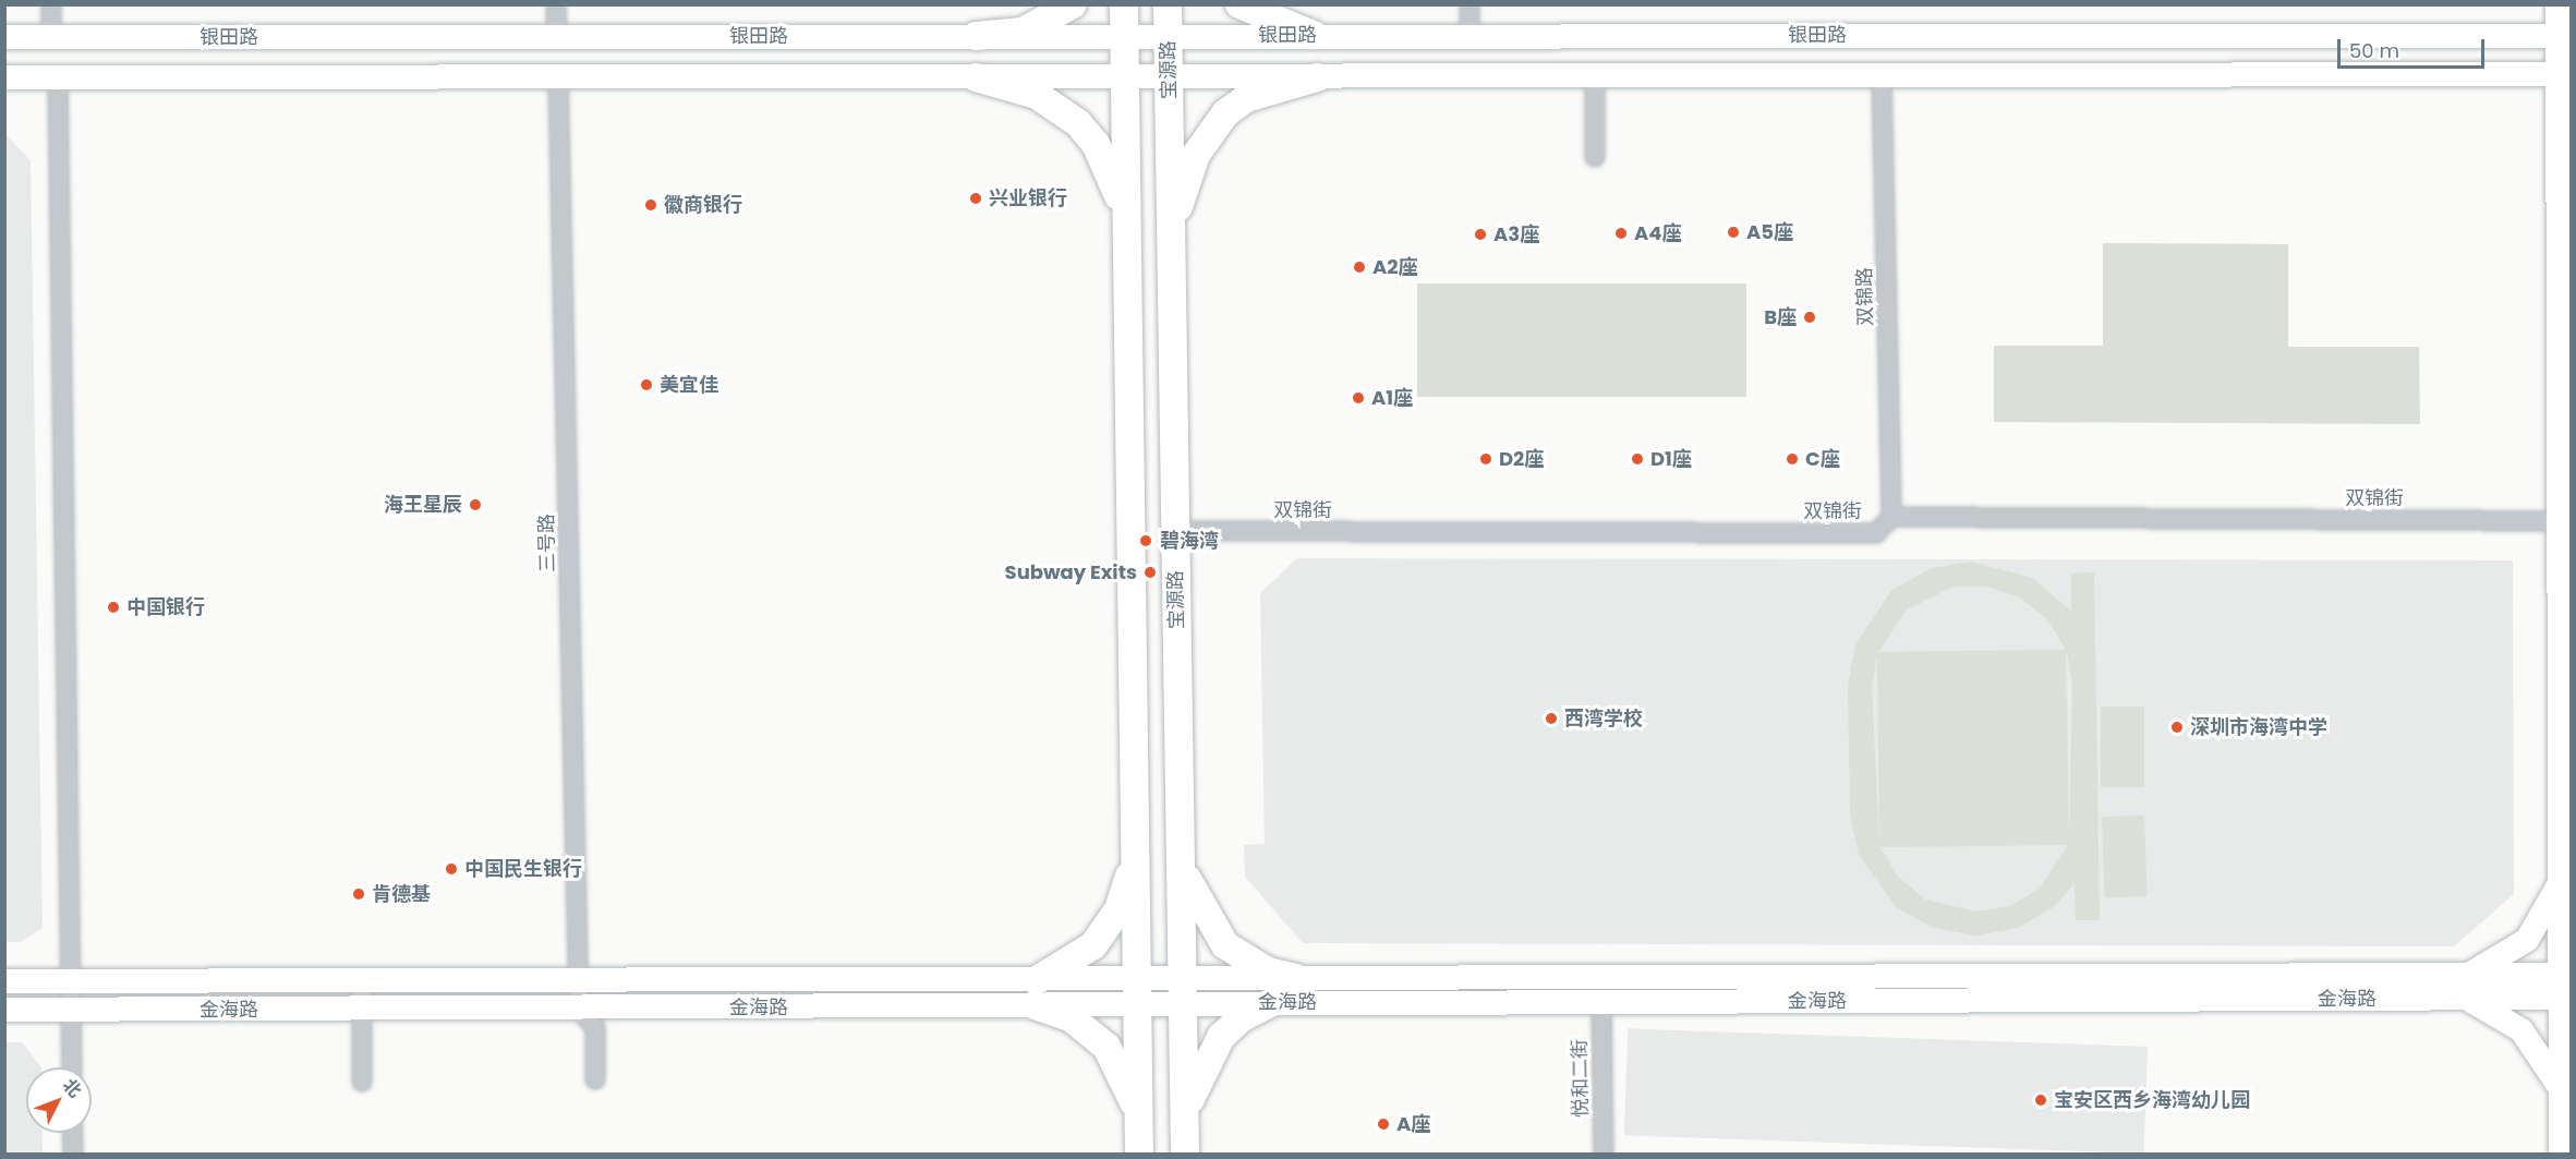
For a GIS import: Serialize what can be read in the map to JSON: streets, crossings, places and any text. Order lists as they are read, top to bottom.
{
  "streets": {
    "main road": ["宝源路"],
    "street": [
      "银田路",
      "双锦路",
      "双锦街",
      "三号路",
      "金海路",
      "悦和二街"
    ]
  },
  "crossings": [
    ["银田路", "宝源路"],
    ["银田路", "双锦路"],
    ["银田路", "三号路"],
    ["宝源路", "双锦街"],
    ["宝源路", "金海路"],
    ["双锦路", "双锦街"],
    ["三号路", "金海路"],
    ["金海路", "悦和二街"]
  ],
  "places": [
    "兴业银行",
    "徽商银行",
    "A5座",
    "A4座",
    "A3座",
    "A2座",
    "B座",
    "美宜佳",
    "A1座",
    "D2座",
    "D1座",
    "C座",
    "海王星辰",
    "碧海湾",
    "Subway Exits",
    "中国银行",
    "西湾学校",
    "深圳市海湾中学",
    "中国民生银行",
    "肯德基",
    "宝安区西乡海湾幼儿园",
    "A座"
  ],
  "scale_bar": "50 m",
  "north": "top right"
}
